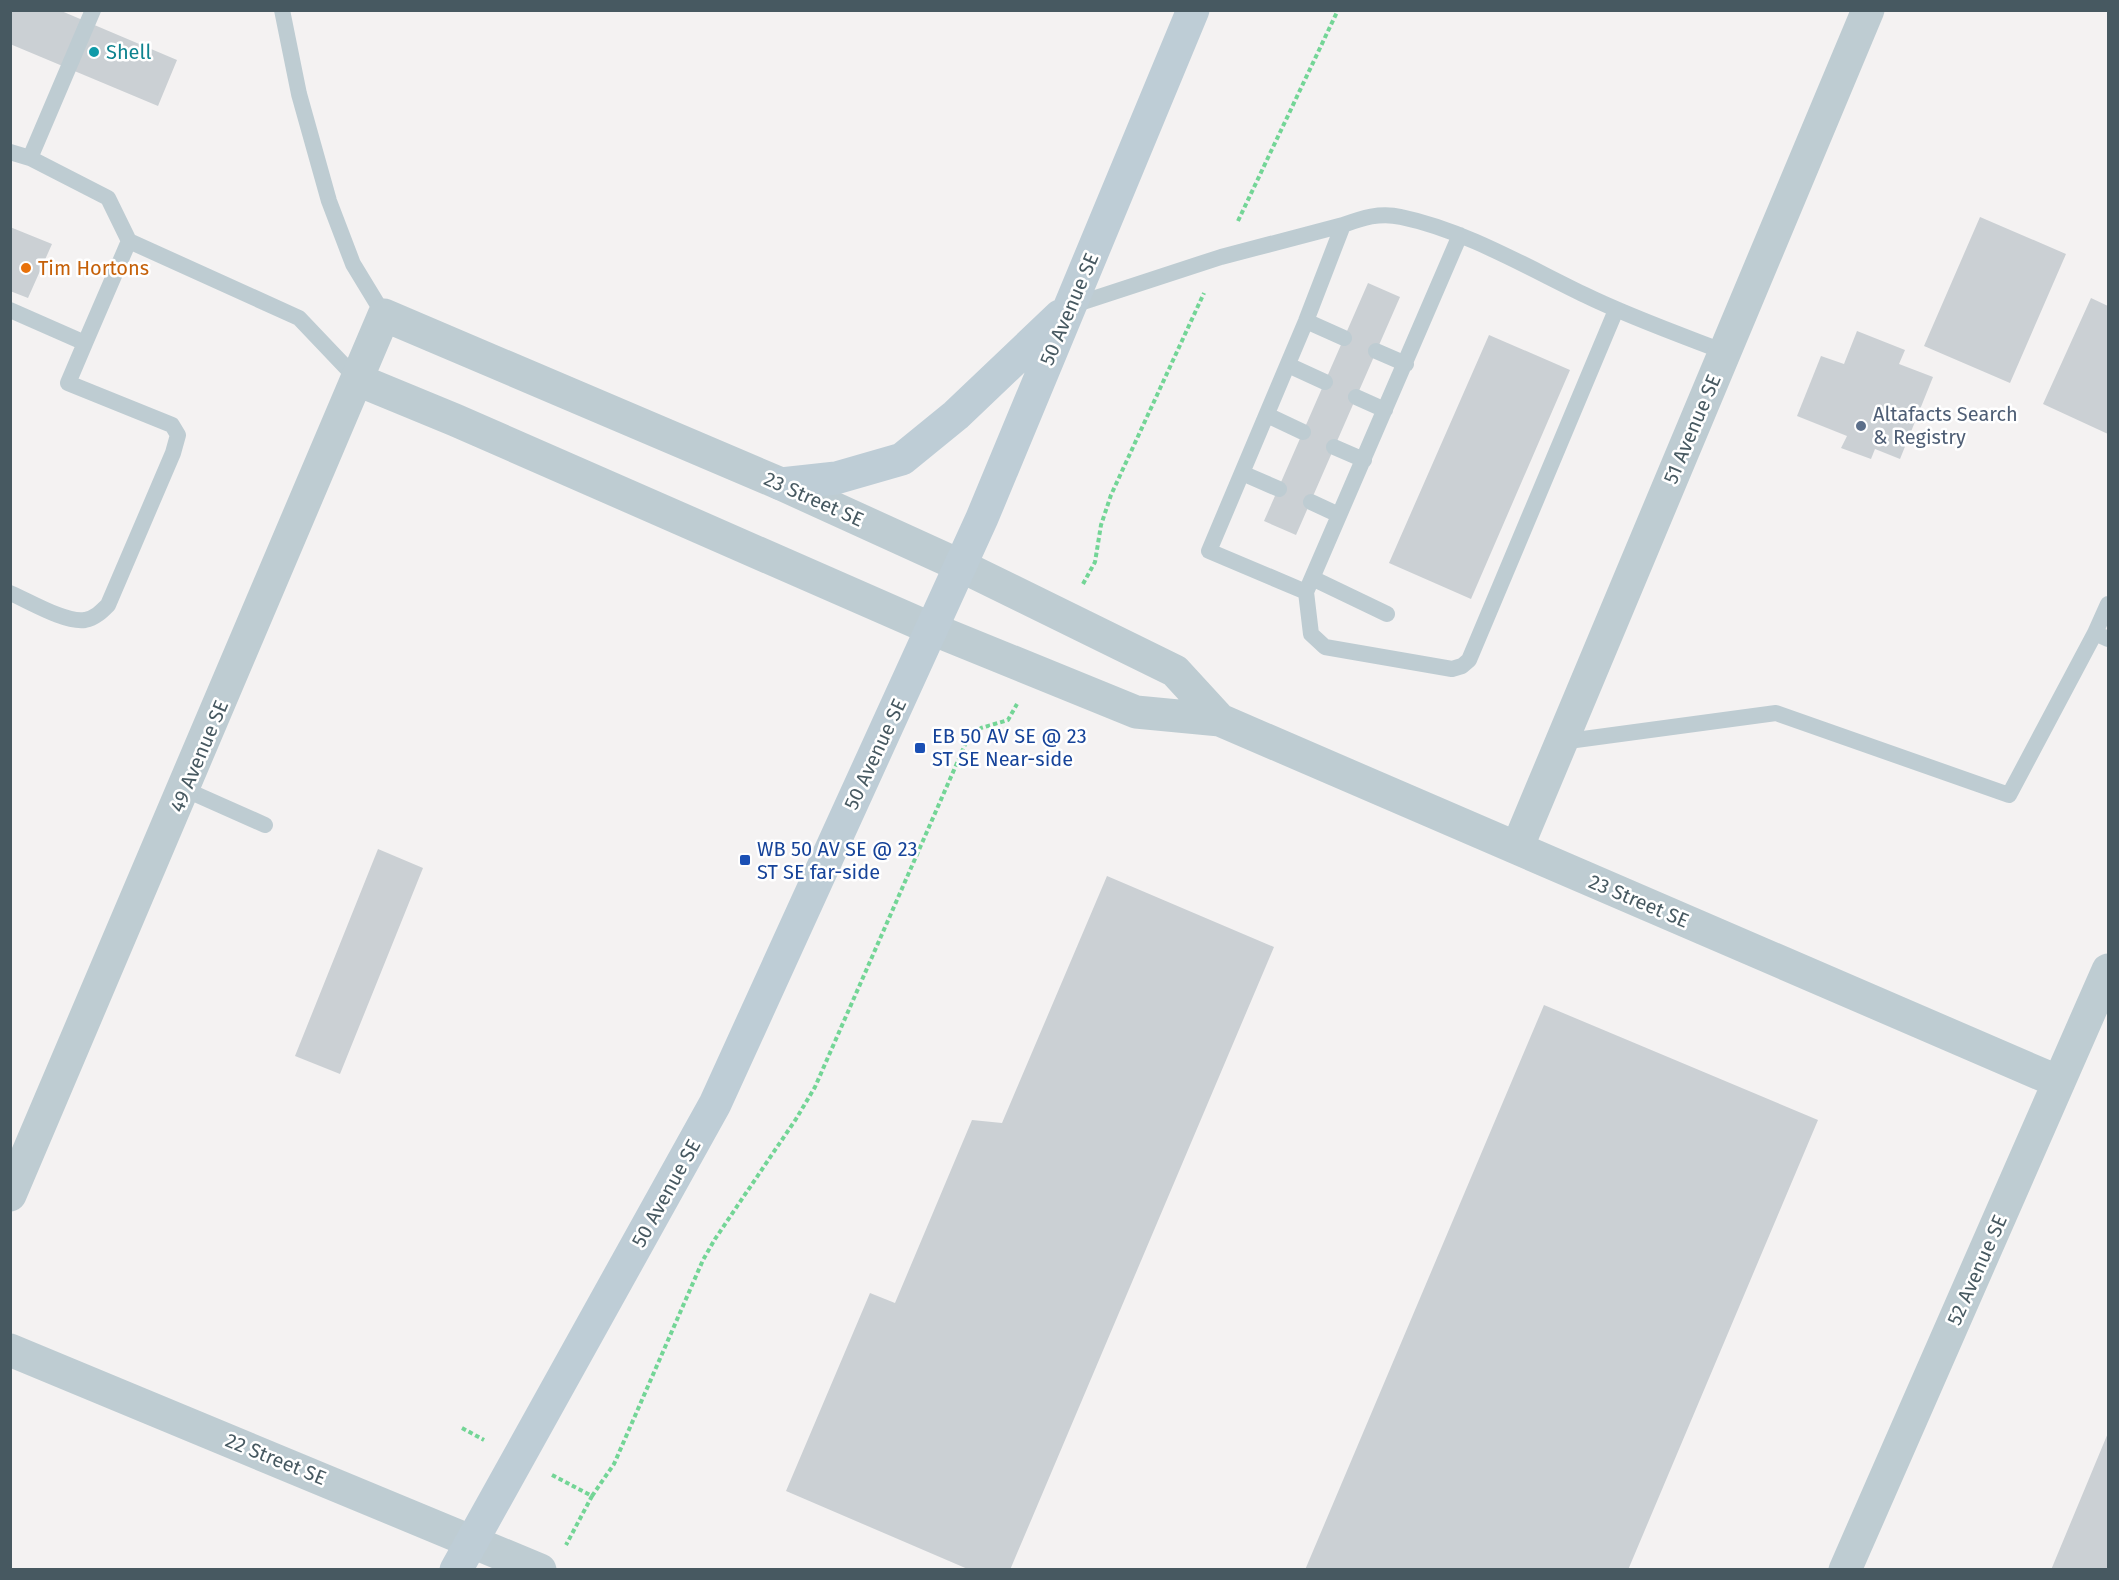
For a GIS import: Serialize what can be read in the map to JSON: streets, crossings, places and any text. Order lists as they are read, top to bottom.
{
  "streets": {
    "street": [
      "50 Avenue SE",
      "51 Avenue SE",
      "23 Street SE",
      "49 Avenue SE",
      "52 Avenue SE",
      "22 Street SE"
    ]
  },
  "crossings": [
    ["50 Avenue SE", "23 Street SE"],
    ["50 Avenue SE", "22 Street SE"],
    ["51 Avenue SE", "23 Street SE"],
    ["23 Street SE", "49 Avenue SE"],
    ["23 Street SE", "52 Avenue SE"]
  ],
  "places": {
    "other": ["Shell", "Tim Hortons", "Altafacts Search & Registry"],
    "transit": ["EB 50 AV SE @ 23 ST SE Near-side", "WB 50 AV SE @ 23 ST SE far-side"]
  }
}
